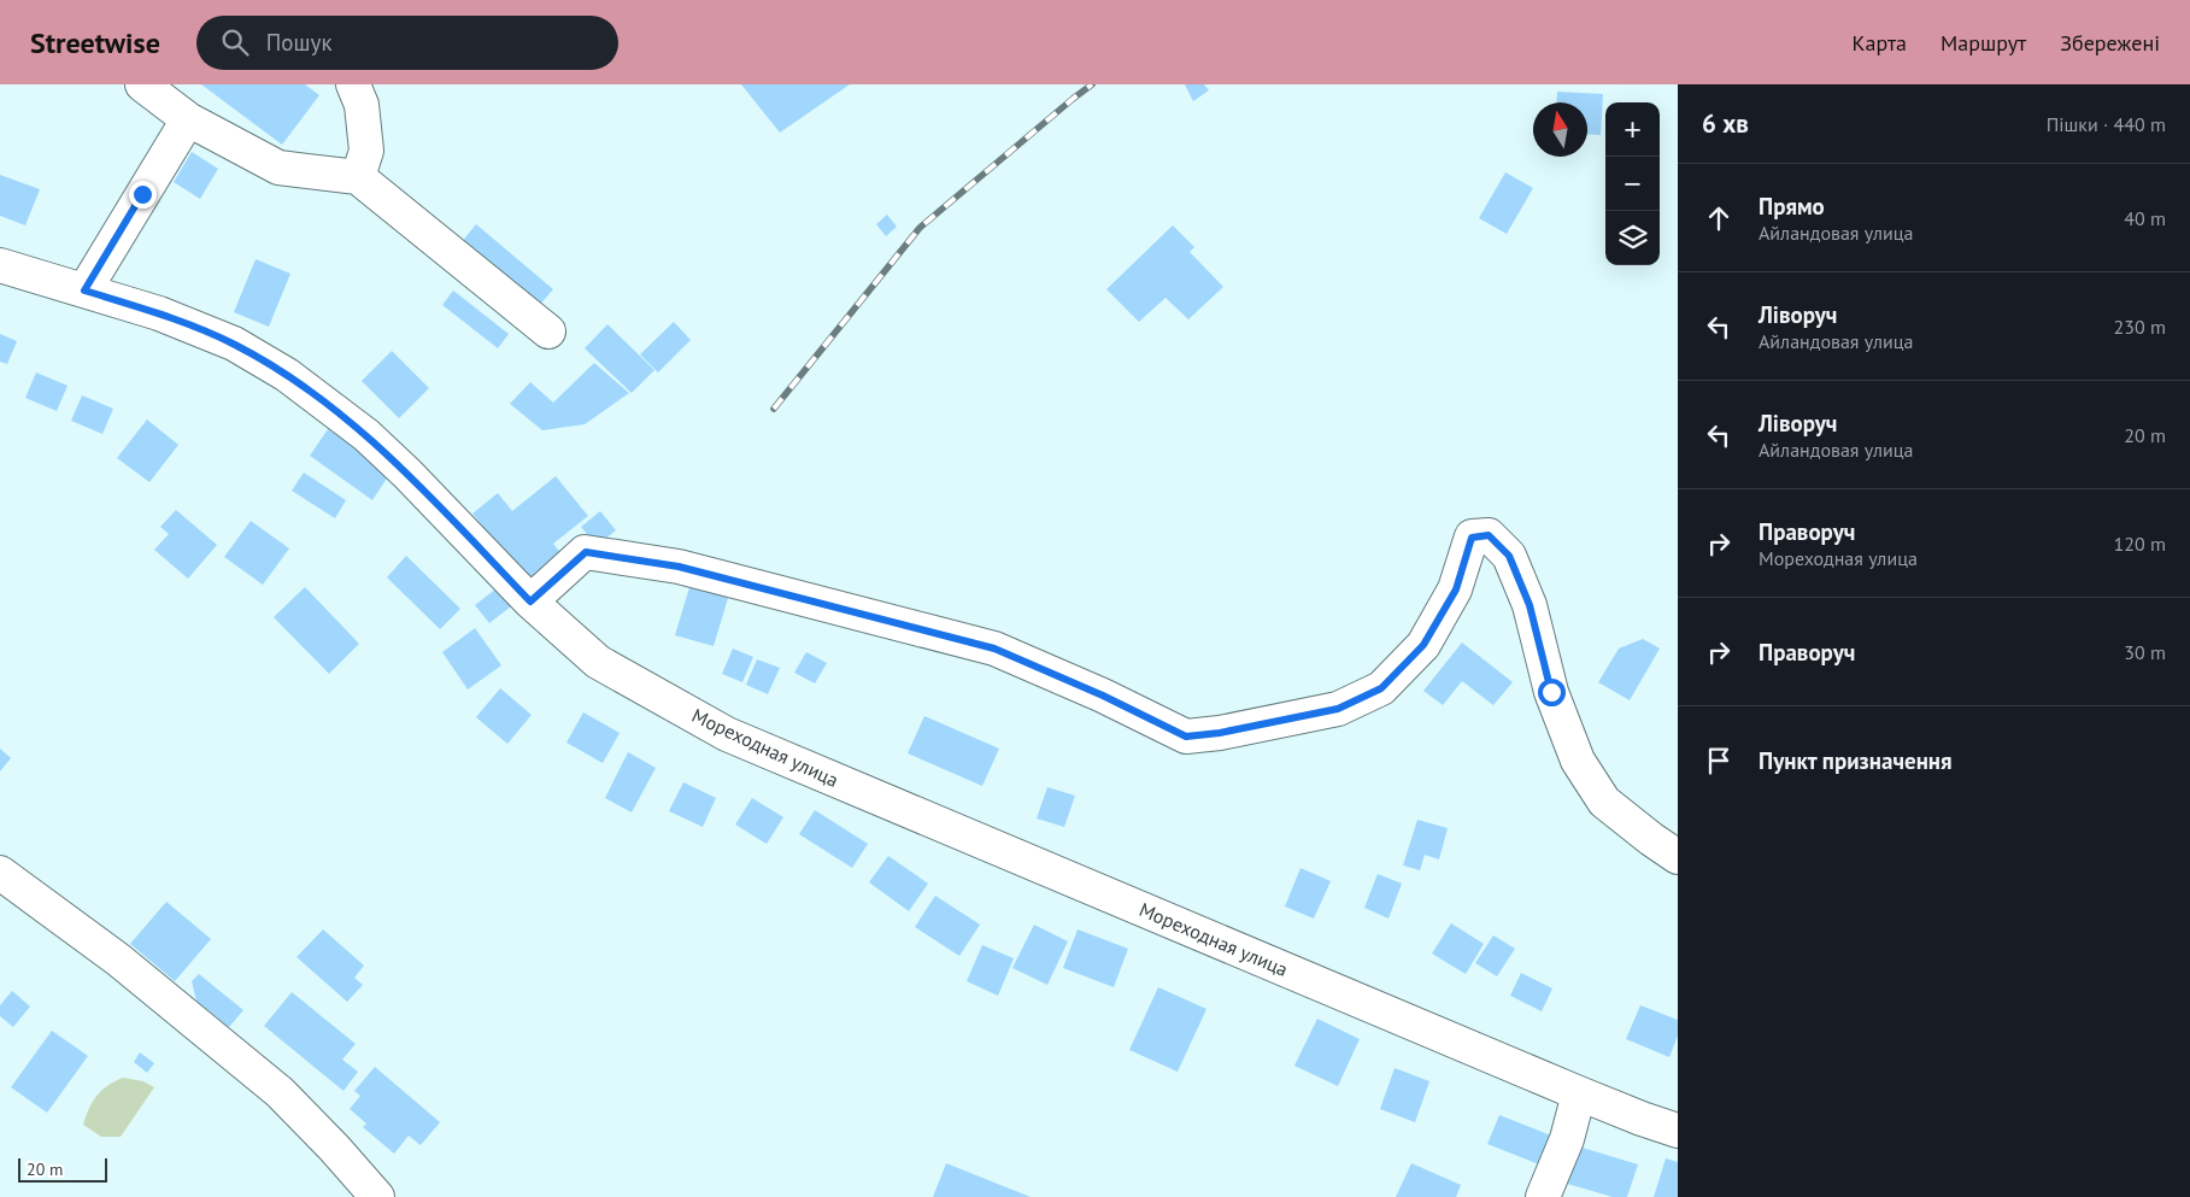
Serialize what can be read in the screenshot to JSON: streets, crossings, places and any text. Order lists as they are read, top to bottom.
{
  "streets": {
    "street": ["Мореходная улица"]
  },
  "scale_bar": "20 m",
  "north": "top",
  "page": {
    "header": "Streetwise",
    "search": "Пошук",
    "nav": ["Карта", "Маршрут", "Збережені"],
    "heading": ["6 хв", "Пішки · 440 m"],
    "map_buttons": ["+", "−"],
    "list": [
      ["Прямо", "Айландовая улица", "40 m"],
      ["Ліворуч", "Айландовая улица", "230 m"],
      ["Ліворуч", "Айландовая улица", "20 m"],
      ["Праворуч", "Мореходная улица", "120 m"],
      ["Праворуч", "30 m"],
      "Пункт призначення"
    ],
    "scale": "20 m"
  }
}
